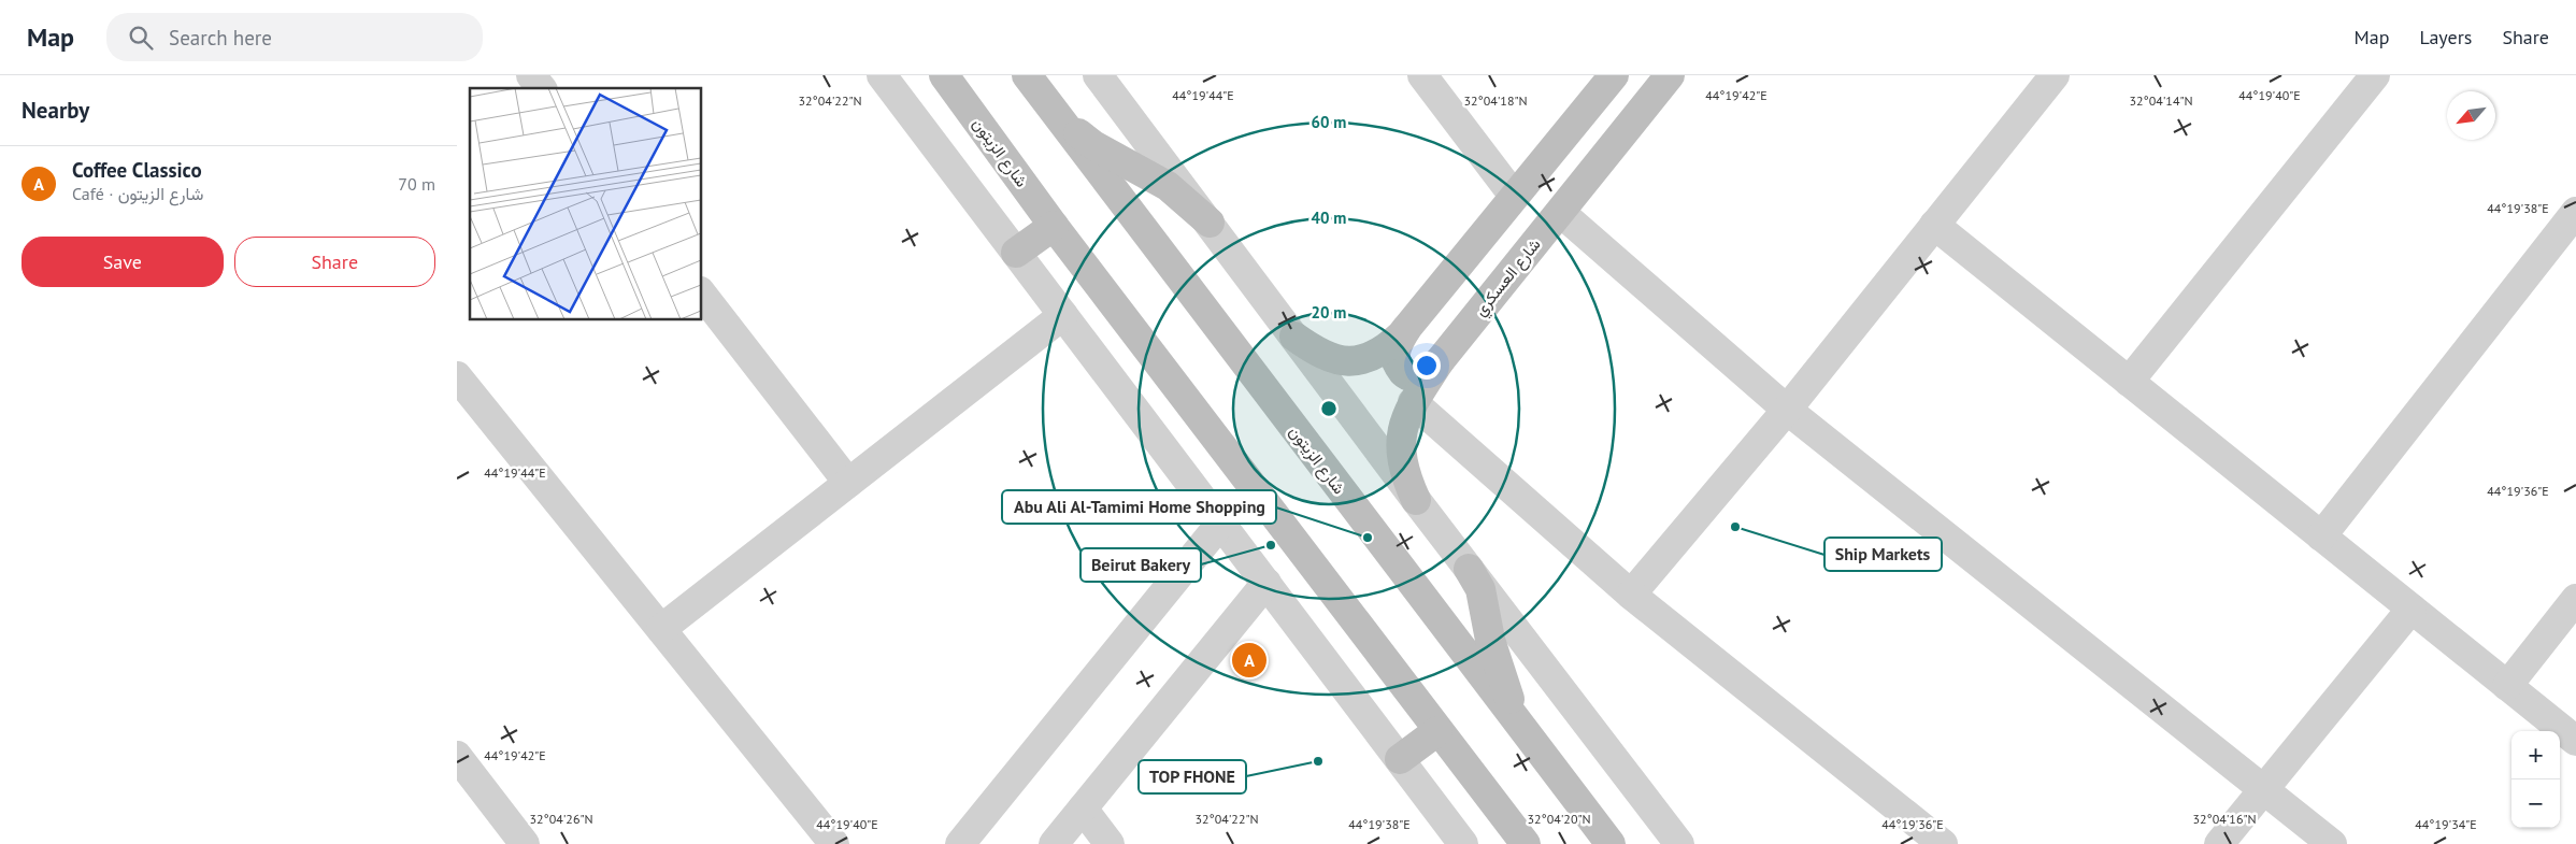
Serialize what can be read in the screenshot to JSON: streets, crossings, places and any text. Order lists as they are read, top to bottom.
{
  "streets": {
    "main road": ["شارع الزيتون", "شارع العسكري"]
  },
  "places": [
    "Ship Markets",
    "Abu Ali Al-Tamimi Home Shopping",
    "Beirut Bakery",
    "TOP FHONE"
  ],
  "north": "bottom left",
  "page": {
    "header": "Map",
    "search": "Search here",
    "nav": ["Map", "Layers", "Share"],
    "heading": "Nearby",
    "list": [
      {
        "mark": "A",
        "name": "Coffee Classico",
        "note": "Café · شارع الزيتون",
        "value": "70 m"
      }
    ],
    "buttons": ["Save", "Share"],
    "pins": "A",
    "map_buttons": ["+", "−"]
  },
  "coordinates": [
    "44°19'44\"E",
    "44°19'42\"E",
    "44°19'40\"E",
    "32°04'22\"N",
    "32°04'18\"N",
    "32°04'14\"N",
    "44°19'38\"E",
    "44°19'36\"E",
    "32°04'26\"N",
    "32°04'20\"N",
    "32°04'16\"N",
    "44°19'34\"E"
  ],
  "rings": ["60 m", "40 m", "20 m"]
}
